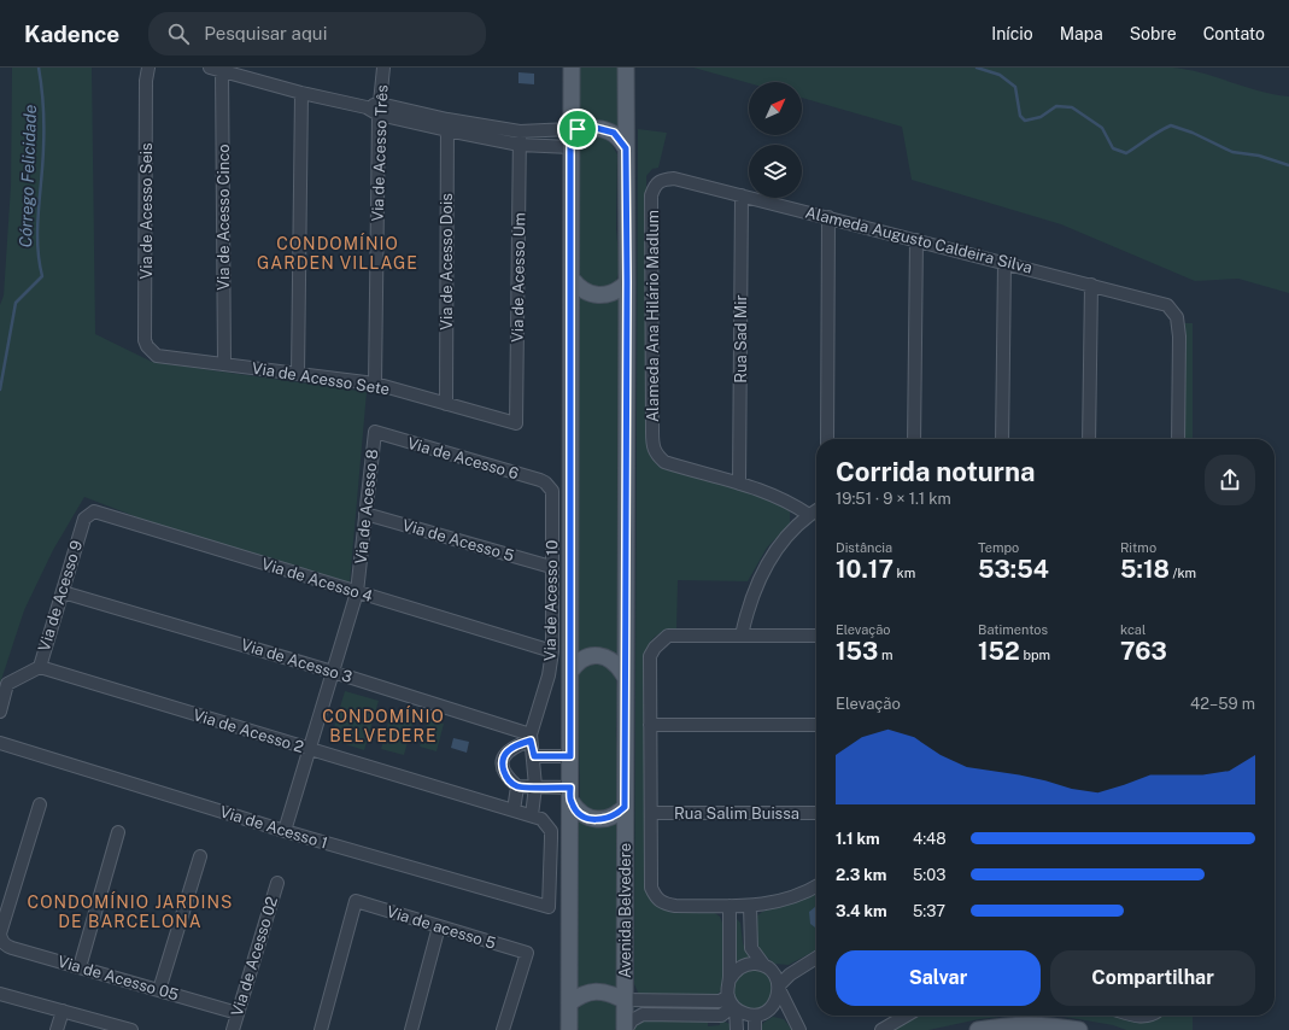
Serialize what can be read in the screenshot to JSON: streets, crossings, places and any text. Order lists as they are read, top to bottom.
{
  "streets": {
    "main road": ["Avenida Belvedere"],
    "street": [
      "Via de Acesso Três",
      "Via de Acesso Seis",
      "Via de Acesso Cinco",
      "Alameda Augusto Caldeira Silva",
      "Via de Acesso Dois",
      "Via de Acesso Um",
      "Alameda Ana Hilário Madlum",
      "Rua Sad Mir",
      "Via de Acesso Sete",
      "Via de Acesso 6",
      "Via de Acesso 8",
      "Via de Acesso 5",
      "Via de Acesso 4",
      "Via de Acesso 9",
      "Via de Acesso 10",
      "Via de Acesso 3",
      "Via de Acesso 2",
      "Rua Salim Buissa",
      "Via de Acesso 1",
      "Via de acesso 5",
      "Via de Acesso 02",
      "Via de Acesso 05"
    ]
  },
  "crossings": [
    ["Via de Acesso Três", "Via de Acesso Sete"],
    ["Via de Acesso Seis", "Via de Acesso Sete"],
    ["Via de Acesso Cinco", "Via de Acesso Sete"],
    ["Alameda Augusto Caldeira Silva", "Alameda Ana Hilário Madlum"],
    ["Alameda Augusto Caldeira Silva", "Rua Sad Mir"],
    ["Via de Acesso Dois", "Via de Acesso Sete"],
    ["Via de Acesso Um", "Via de Acesso Sete"],
    ["Alameda Ana Hilário Madlum", "Rua Sad Mir"],
    ["Via de Acesso 6", "Via de Acesso 8"],
    ["Via de Acesso 6", "Via de Acesso 10"],
    ["Via de Acesso 8", "Via de Acesso 5"],
    ["Via de Acesso 8", "Via de Acesso 4"],
    ["Via de Acesso 8", "Via de Acesso 3"],
    ["Via de Acesso 8", "Via de Acesso 2"],
    ["Via de Acesso 8", "Via de Acesso 1"],
    ["Via de Acesso 5", "Via de Acesso 10"],
    ["Via de Acesso 4", "Via de Acesso 9"],
    ["Via de Acesso 4", "Via de Acesso 10"],
    ["Via de Acesso 9", "Via de Acesso 3"],
    ["Via de Acesso 9", "Via de Acesso 2"],
    ["Via de Acesso 10", "Via de Acesso 3"],
    ["Via de Acesso 2", "Via de Acesso 1"],
    ["Via de Acesso 02", "Via de Acesso 05"]
  ],
  "districts": ["CONDOMÍNIO GARDEN VILLAGE", "CONDOMÍNIO BELVEDERE", "CONDOMÍNIO JARDINS DE BARCELONA"],
  "water": ["Córrego Felicidade"],
  "north": "top right",
  "page": {
    "header": "Kadence",
    "search": "Pesquisar aqui",
    "nav": [
      "Início",
      "Mapa",
      "Sobre",
      "Contato"
    ],
    "heading": ["Corrida noturna", "19:51 · 9 × 1.1 km"],
    "stats": [
      ["Distância", "10.17 km"],
      ["Tempo", "53:54"],
      ["Ritmo", "5:18 /km"],
      ["Elevação", "153 m"],
      ["Batimentos", "152 bpm"],
      ["kcal", "763"]
    ],
    "chart": ["Elevação", "42–59 m"],
    "list": [
      {
        "name": "1.1 km",
        "note": "4:48"
      },
      {
        "name": "2.3 km",
        "note": "5:03"
      },
      {
        "name": "3.4 km",
        "note": "5:37"
      }
    ],
    "buttons": ["Salvar", "Compartilhar"]
  }
}
